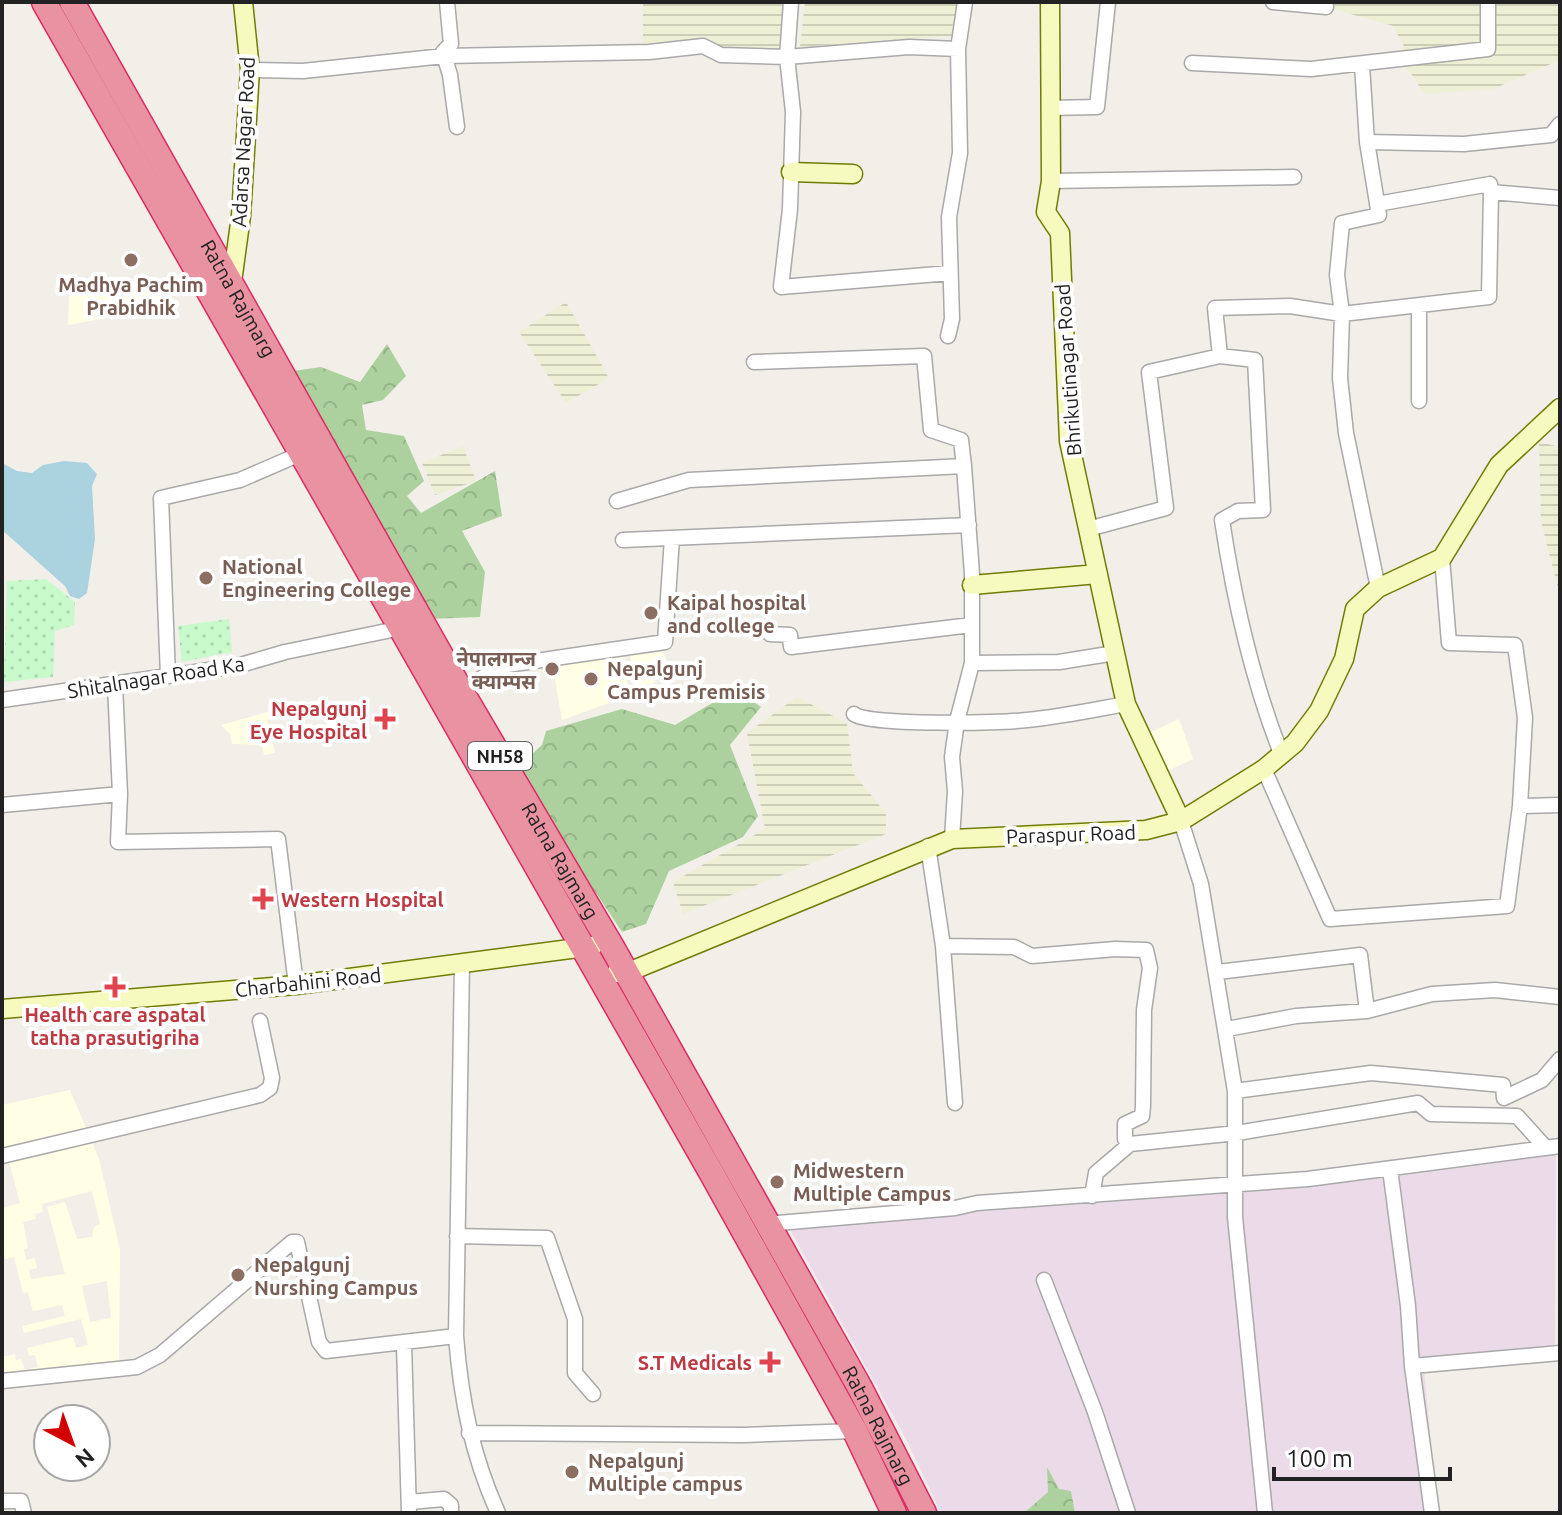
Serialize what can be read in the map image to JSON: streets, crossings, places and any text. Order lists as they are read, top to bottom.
{
  "streets": {
    "highway": ["Ratna Rajmarg", "NH58"],
    "street": [
      "Adarsa Nagar Road",
      "Bhrikutinagar Road",
      "Shitalnagar Road Ka",
      "Paraspur Road",
      "Charbahini Road"
    ]
  },
  "crossings": [
    ["Adarsa Nagar Road", "Ratna Rajmarg"],
    ["Ratna Rajmarg", "Shitalnagar Road Ka"],
    ["Ratna Rajmarg", "Paraspur Road"],
    ["Ratna Rajmarg", "Charbahini Road"],
    ["Bhrikutinagar Road", "Paraspur Road"]
  ],
  "places": {
    "other": [
      "Madhya Pachim Prabidhik",
      "National Engineering College",
      "Kaipal hospital and college",
      "नेपालगन्ज क्याम्पस",
      "Nepalgunj Campus Premisis",
      "Midwestern Multiple Campus",
      "Nepalgunj Nurshing Campus",
      "Nepalgunj Multiple campus"
    ],
    "health": [
      "Nepalgunj Eye Hospital",
      "Western Hospital",
      "Health care aspatal tatha prasutigriha",
      "S.T Medicals"
    ]
  },
  "scale_bar": "100 m",
  "north": "bottom right"
}
